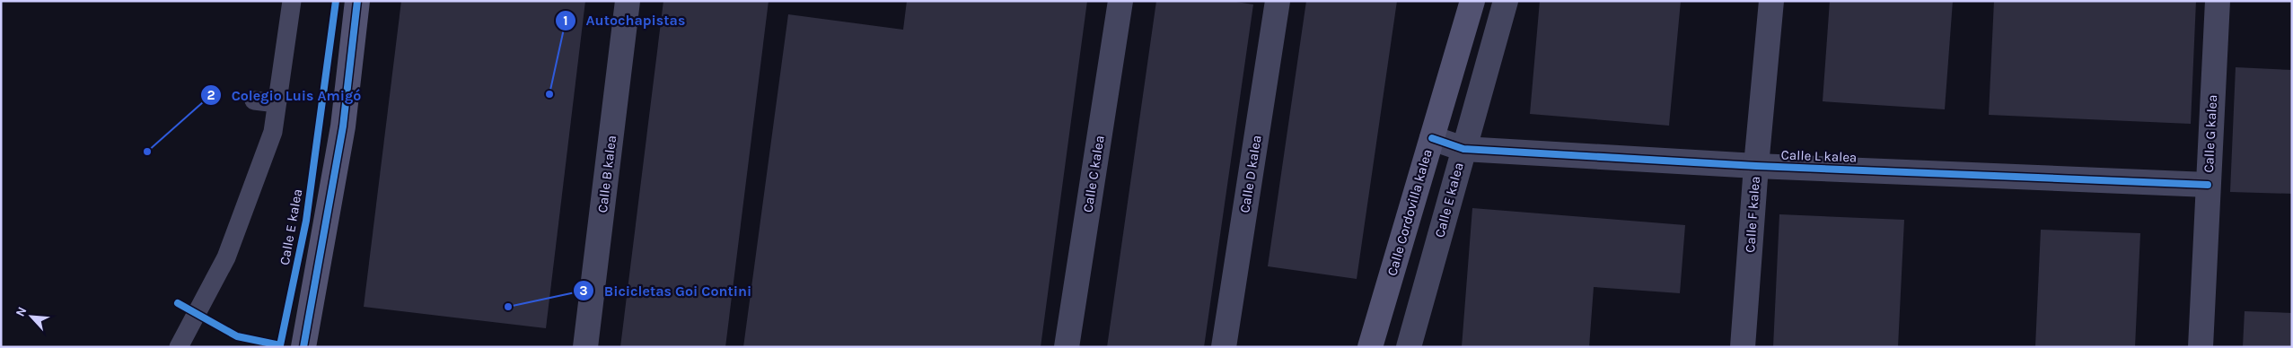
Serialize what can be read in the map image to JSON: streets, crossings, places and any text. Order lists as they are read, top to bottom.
{
  "streets": {
    "street": [
      "Calle G kalea",
      "Calle L kalea",
      "Calle B kalea",
      "Calle C kalea",
      "Calle D kalea",
      "Calle E kalea",
      "Calle Cordovilla kalea",
      "Calle F kalea"
    ]
  },
  "crossings": [
    ["Calle G kalea", "Calle L kalea"],
    ["Calle L kalea", "Calle E kalea"],
    ["Calle L kalea", "Calle Cordovilla kalea"],
    ["Calle L kalea", "Calle F kalea"]
  ],
  "places": ["Autochapistas", "Colegio Luis Amigó", "Bicicletas Goi Contini"],
  "north": "top left"
}
